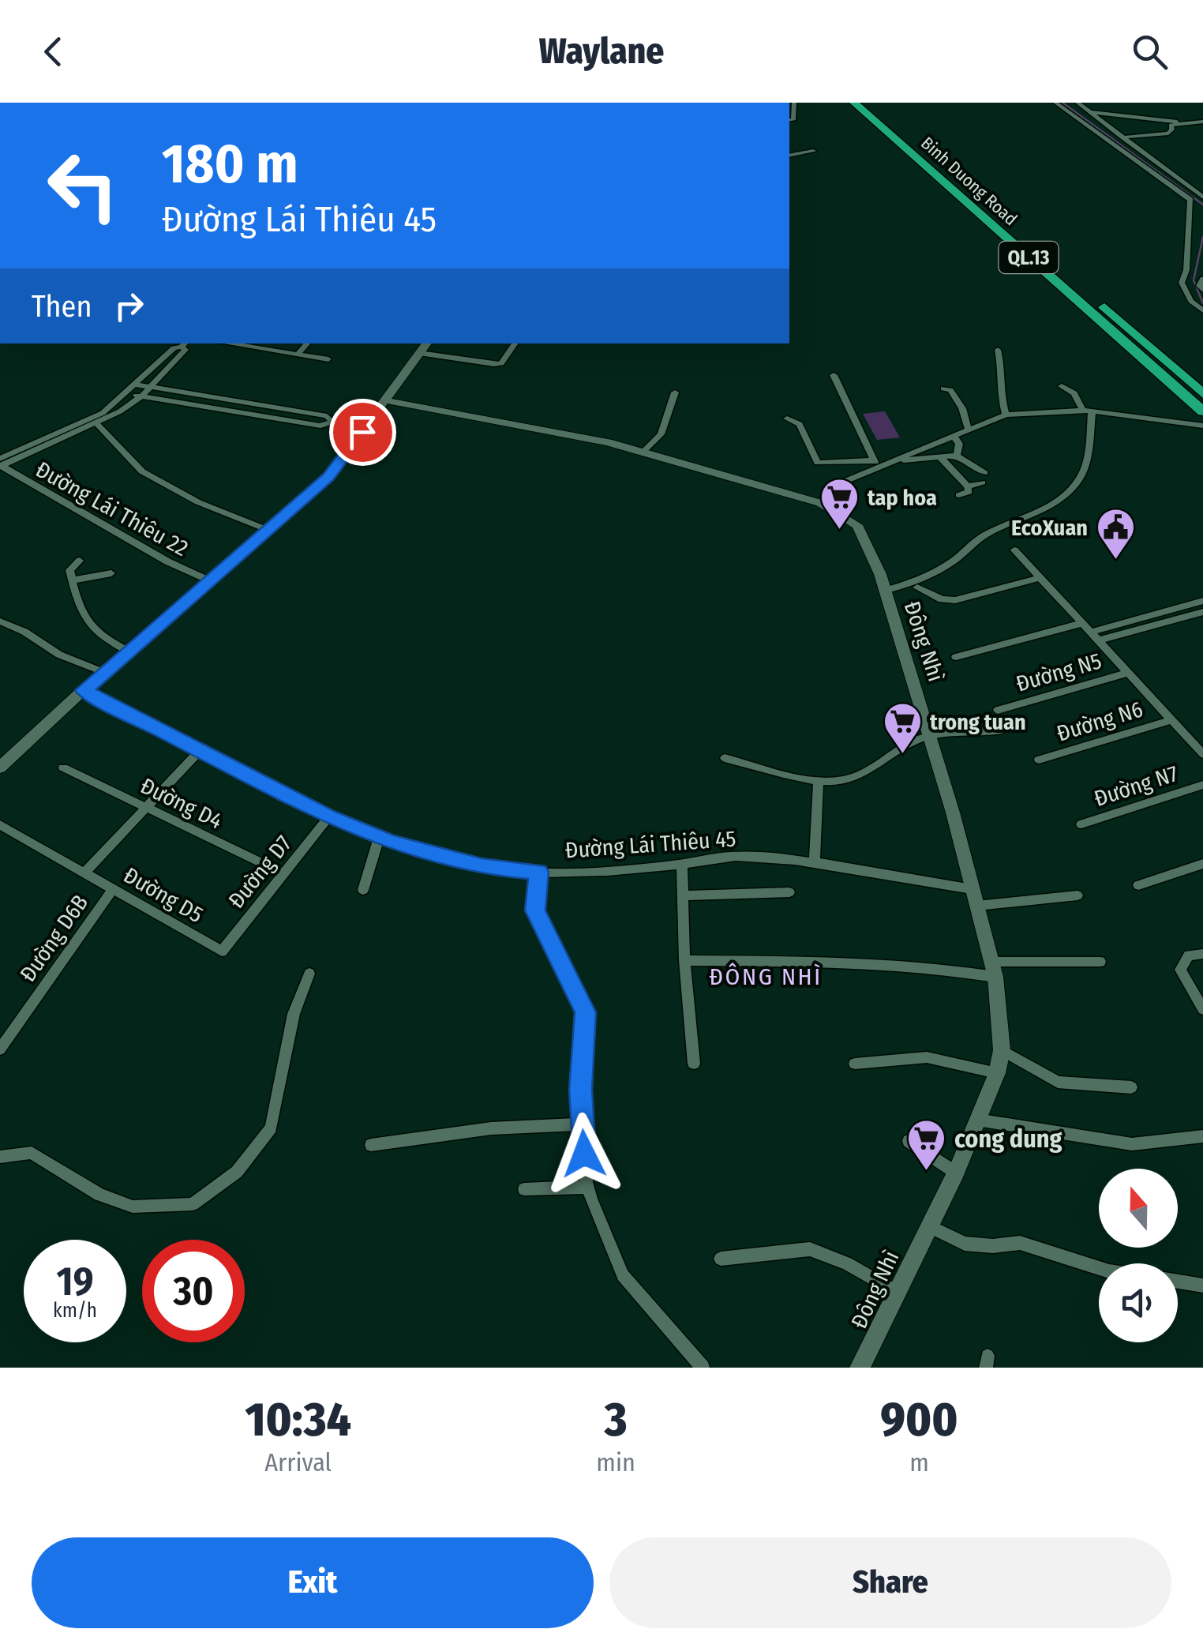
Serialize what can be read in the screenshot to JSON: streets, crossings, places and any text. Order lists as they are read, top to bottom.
{
  "streets": {
    "highway": ["Binh Duong Road", "QL.13"],
    "street": [
      "Đường Lái Thiêu 22",
      "Đông Nhì",
      "Đường N5",
      "Đường N6",
      "Đường N7",
      "Đường D4",
      "Đường Lái Thiêu 45",
      "Đường D7",
      "Đường D5",
      "Đường D6B"
    ]
  },
  "crossings": [
    ["Đông Nhì", "Đường Lái Thiêu 45"],
    ["Đường D4", "Đường D7"],
    ["Đường Lái Thiêu 45", "Đường D7"],
    ["Đường D7", "Đường D5"],
    ["Đường D5", "Đường D6B"]
  ],
  "districts": ["ĐÔNG NHÌ"],
  "places": {
    "supermarket": ["tap hoa", "trong tuan", "cong dung"],
    "public building": ["EcoXuan"]
  },
  "north": "top",
  "page": {
    "header": "Waylane",
    "turn": ["180 m", "Đường Lái Thiêu 45"],
    "then": "Then",
    "speed": "19 km/h",
    "limit": "30",
    "eta": [
      "10:34",
      "Arrival",
      "3",
      "min",
      "900",
      "m"
    ],
    "buttons": ["Exit", "Share"]
  }
}
